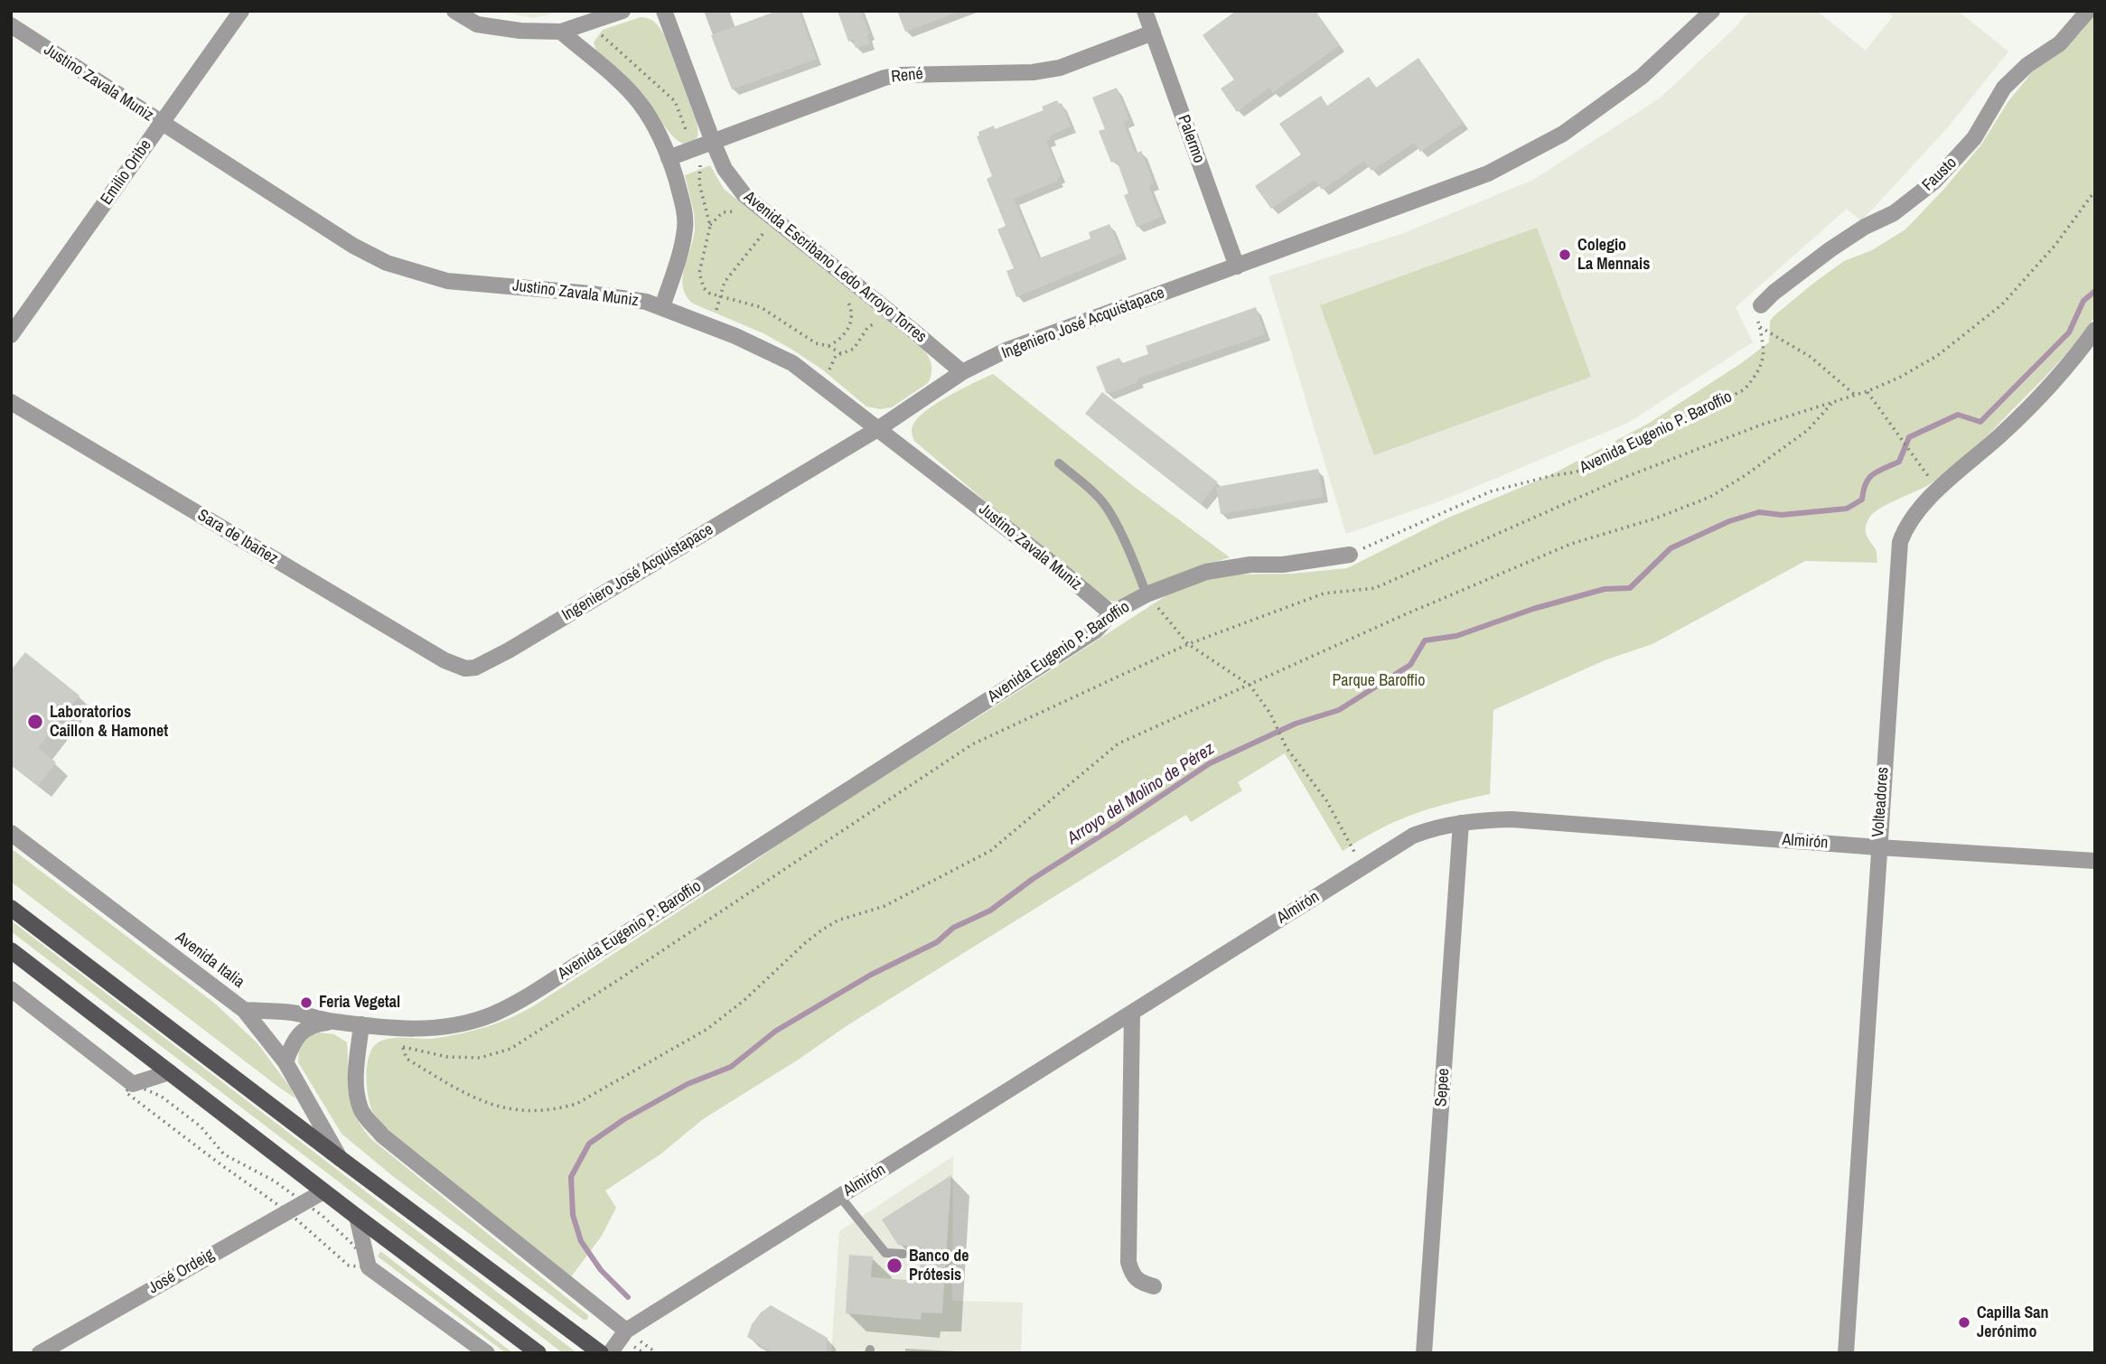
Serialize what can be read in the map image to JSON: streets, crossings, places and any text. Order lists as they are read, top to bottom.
{
  "streets": {
    "main road": ["Avenida Italia"],
    "street": [
      "René",
      "Justino Zavala Muniz",
      "Palermo",
      "Emilio Oribe",
      "Fausto",
      "Avenida Escribano Ledo Arroyo Torres",
      "Ingeniero José Acquistapace",
      "Avenida Eugenio P. Baroffio",
      "Sara de Ibañez",
      "Volteadores",
      "Almirón",
      "Sepee",
      "José Ordeig"
    ]
  },
  "crossings": [
    ["René", "Palermo"],
    ["René", "Avenida Escribano Ledo Arroyo Torres"],
    ["Justino Zavala Muniz", "Emilio Oribe"],
    ["Justino Zavala Muniz", "Ingeniero José Acquistapace"],
    ["Justino Zavala Muniz", "Avenida Eugenio P. Baroffio"],
    ["Palermo", "Ingeniero José Acquistapace"],
    ["Fausto", "Avenida Eugenio P. Baroffio"],
    ["Avenida Escribano Ledo Arroyo Torres", "Ingeniero José Acquistapace"],
    ["Ingeniero José Acquistapace", "Sara de Ibañez"],
    ["Avenida Eugenio P. Baroffio", "Avenida Italia"],
    ["Volteadores", "Almirón"],
    ["Almirón", "Sepee"]
  ],
  "water": ["Arroyo del Molino de Pérez"],
  "parks": ["Parque Baroffio"],
  "places": [
    "Colegio La Mennais",
    "Laboratorios Caillon & Hamonet",
    "Feria Vegetal",
    "Banco de Prótesis",
    "Capilla San Jerónimo"
  ]
}
